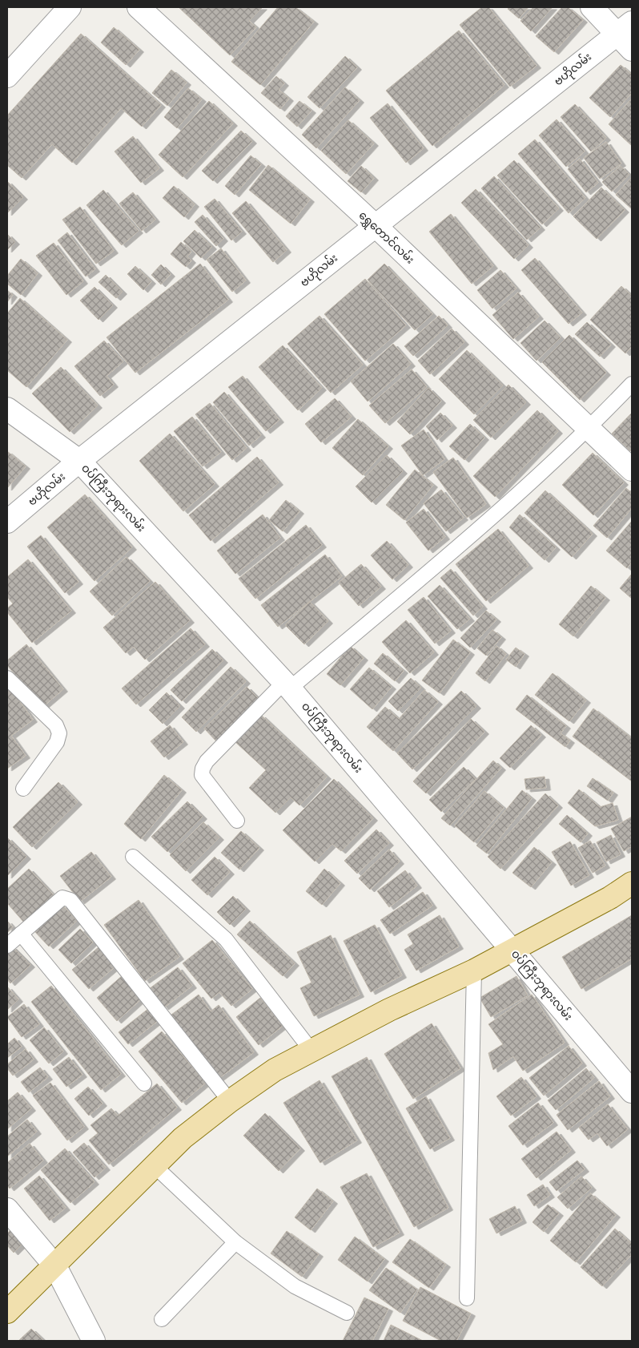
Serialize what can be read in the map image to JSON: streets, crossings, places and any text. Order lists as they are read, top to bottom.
{
  "streets": {
    "street": ["ဗဟိုလမ်း", "ရွှေတောင်လမ်း", "ဝပ်ကြီးဘုရားလမ်း"]
  },
  "crossings": [
    ["ဗဟိုလမ်း", "ရွှေတောင်လမ်း"],
    ["ဗဟိုလမ်း", "ဝပ်ကြီးဘုရားလမ်း"]
  ]
}
